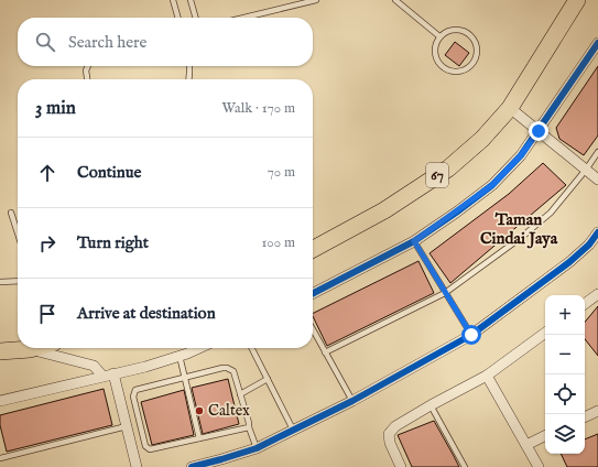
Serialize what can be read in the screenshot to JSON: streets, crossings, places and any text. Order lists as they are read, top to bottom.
{
  "streets": {
    "main road": ["67"]
  },
  "districts": ["Taman Cindai Jaya"],
  "places": ["Caltex"],
  "page": {
    "search": "Search here",
    "heading": ["3 min", "Walk · 170 m"],
    "list": [
      ["Continue", "70 m"],
      ["Turn right", "100 m"],
      "Arrive at destination"
    ],
    "map_buttons": ["+", "−"]
  }
}
